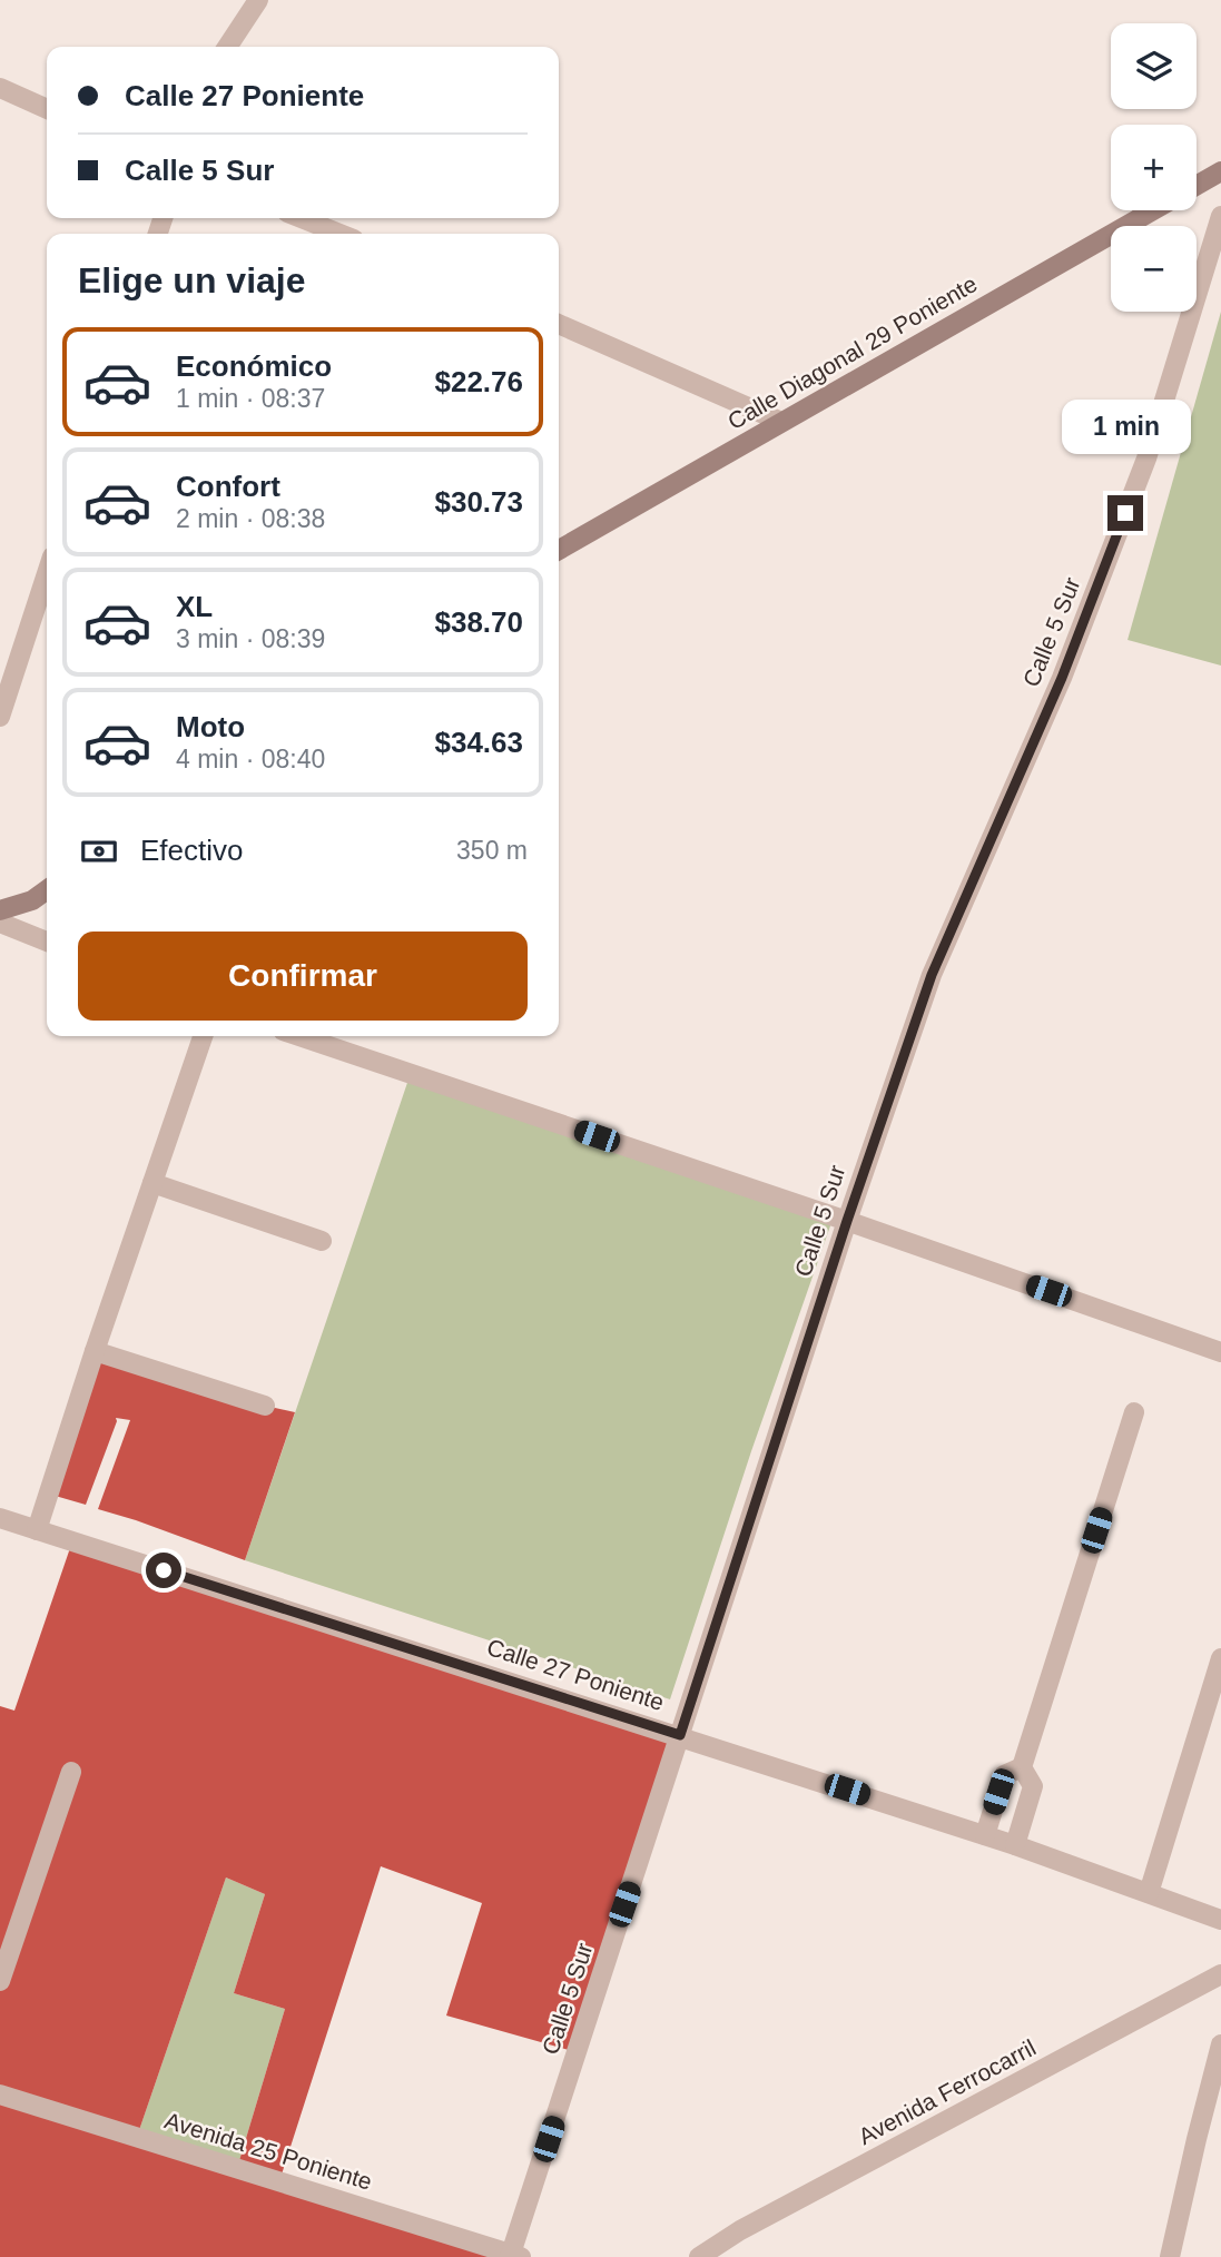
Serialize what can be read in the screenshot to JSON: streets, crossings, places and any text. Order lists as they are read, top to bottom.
{
  "streets": {
    "street": [
      "Calle Diagonal 29 Poniente",
      "Calle 5 Sur",
      "Calle 27 Poniente",
      "Avenida Ferrocarril",
      "Avenida 25 Poniente"
    ]
  },
  "crossings": [
    ["Calle 5 Sur", "Calle 27 Poniente"],
    ["Calle 5 Sur", "Avenida 25 Poniente"]
  ],
  "page": {
    "map_buttons": ["+", "−"],
    "banner": ["Calle 27 Poniente", "Calle 5 Sur"],
    "heading": "Elige un viaje",
    "list": [
      {
        "name": "Económico",
        "note": "1 min · 08:37",
        "value": "$22.76"
      },
      {
        "name": "Confort",
        "note": "2 min · 08:38",
        "value": "$30.73"
      },
      {
        "name": "XL",
        "note": "3 min · 08:39",
        "value": "$38.70"
      },
      {
        "name": "Moto",
        "note": "4 min · 08:40",
        "value": "$34.63"
      }
    ],
    "bubble": "1 min",
    "pay": ["Efectivo", "350 m"],
    "buttons": "Confirmar"
  }
}
